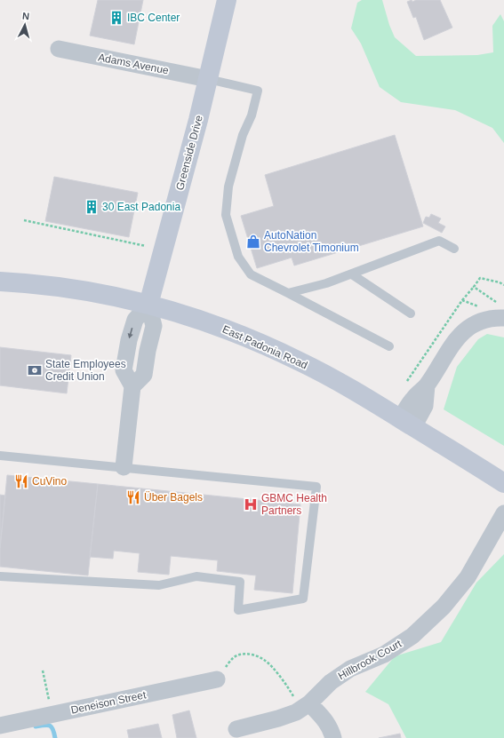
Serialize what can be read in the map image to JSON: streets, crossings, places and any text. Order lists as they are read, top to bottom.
{
  "streets": {
    "street": [
      "Adams Avenue",
      "Greenside Drive",
      "East Padonia Road",
      "Hillbrook Court",
      "Deneison Street"
    ]
  },
  "crossings": [
    ["Adams Avenue", "Greenside Drive"],
    ["Greenside Drive", "East Padonia Road"]
  ],
  "places": {
    "building": ["IBC Center", "30 East Padonia"],
    "shop": ["AutoNation Chevrolet Timonium"],
    "bank": ["State Employees Credit Union"],
    "restaurant": ["CuVino", "Über Bagels"],
    "hospital": ["GBMC Health Partners"]
  },
  "north": "top"
}
